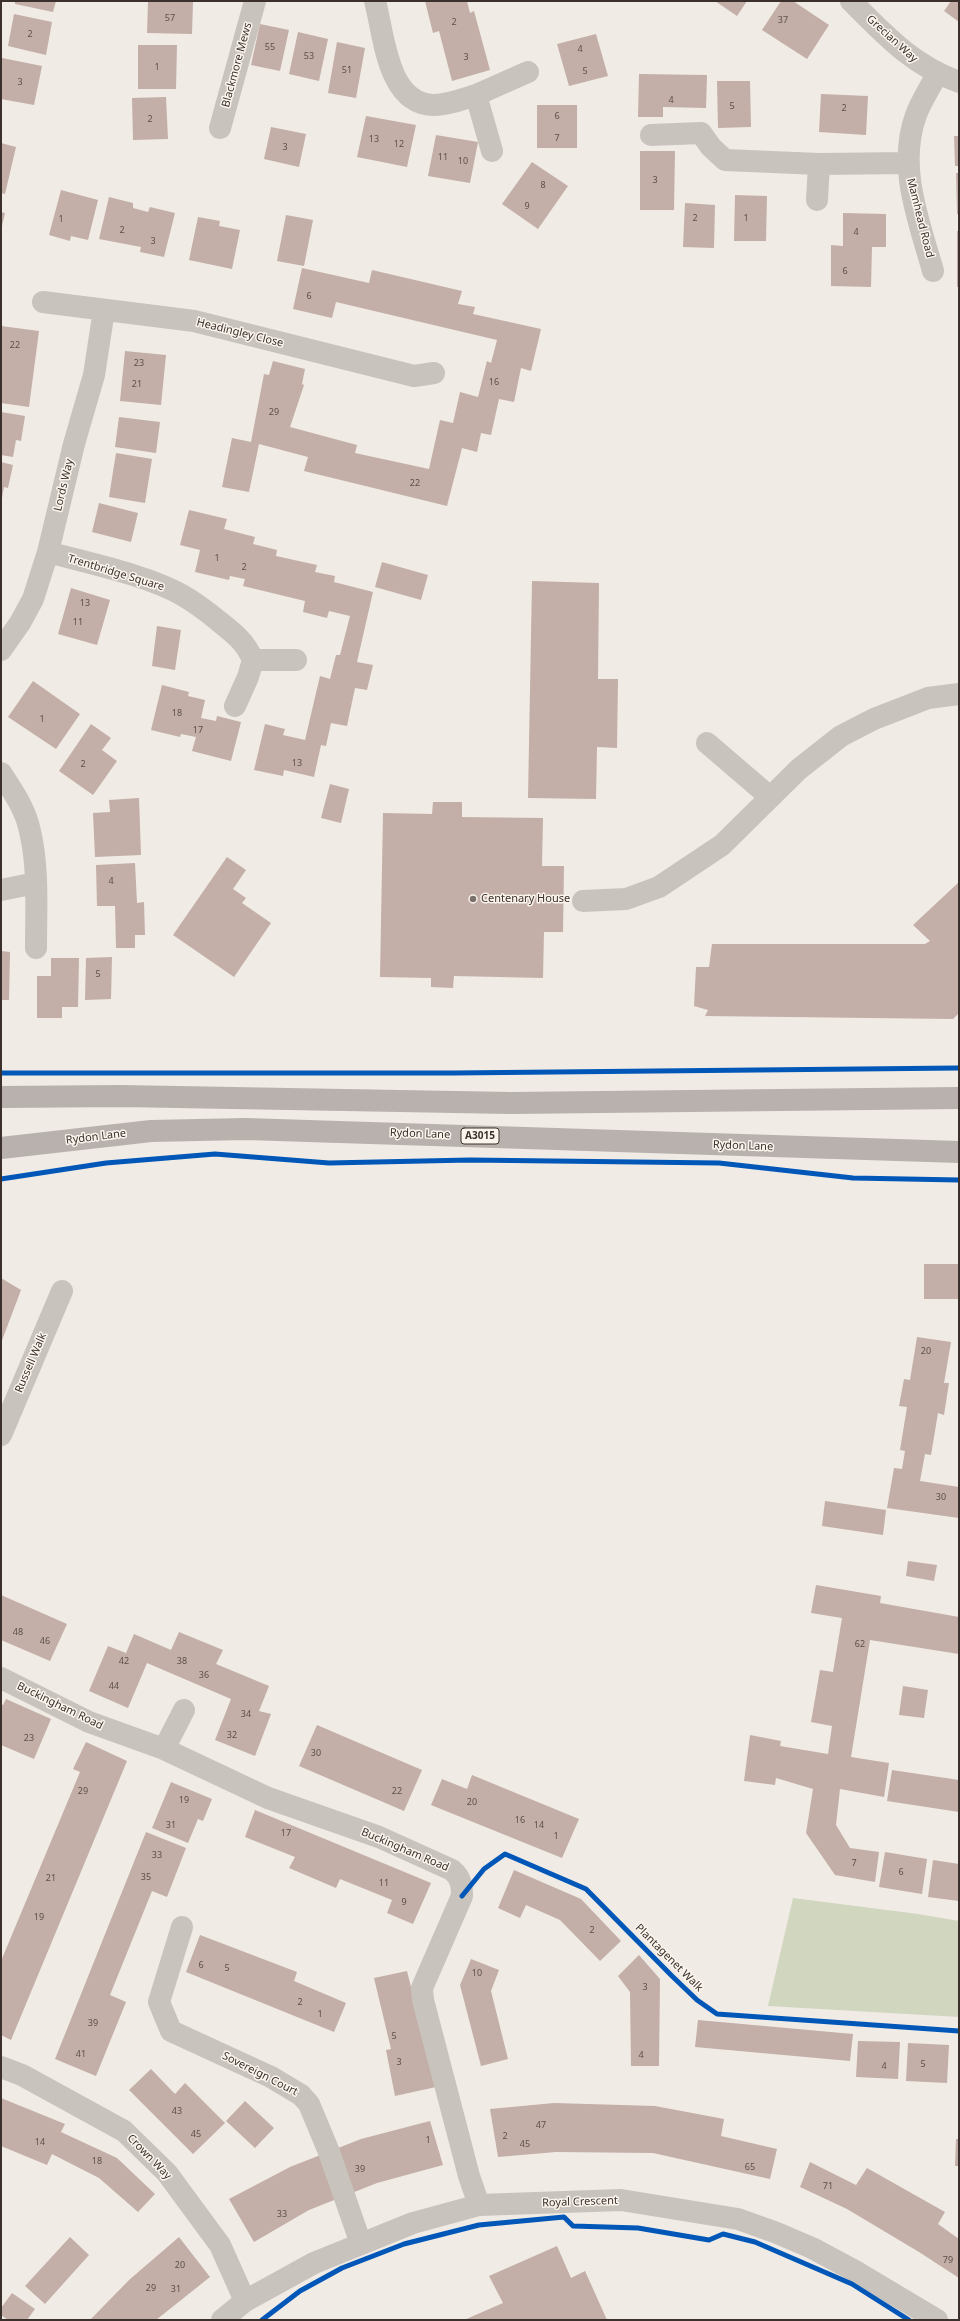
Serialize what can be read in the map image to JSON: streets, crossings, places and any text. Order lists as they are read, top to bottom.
{
  "streets": {
    "main road": ["Rydon Lane", "A3015"],
    "street": [
      "Grecian Way",
      "Blackmore Mews",
      "Mamhead Road",
      "Headingley Close",
      "Lords Way",
      "Trentbridge Square",
      "Russell Walk",
      "Buckingham Road",
      "Sovereign Court",
      "Crown Way",
      "Royal Crescent"
    ],
    "cycle path": ["Plantagenet Walk"]
  },
  "crossings": [
    ["Grecian Way", "Mamhead Road"],
    ["Headingley Close", "Lords Way"],
    ["Lords Way", "Trentbridge Square"],
    ["Buckingham Road", "Royal Crescent"],
    ["Sovereign Court", "Royal Crescent"],
    ["Crown Way", "Royal Crescent"]
  ],
  "places": ["Centenary House"],
  "house_numbers": [
    "57",
    "37",
    "2",
    "2",
    "55",
    "4",
    "53",
    "3",
    "1",
    "51",
    "5",
    "3",
    "4",
    "5",
    "2",
    "6",
    "2",
    "7",
    "13",
    "12",
    "3",
    "11",
    "10",
    "3",
    "8",
    "9",
    "2",
    "1",
    "1",
    "2",
    "4",
    "3",
    "6",
    "6",
    "22",
    "23",
    "16",
    "21",
    "29",
    "22",
    "1",
    "2",
    "13",
    "11",
    "18",
    "1",
    "17",
    "13",
    "2",
    "4",
    "5",
    "20",
    "30",
    "48",
    "46",
    "62",
    "42",
    "38",
    "36",
    "44",
    "34",
    "32",
    "23",
    "30",
    "29",
    "22",
    "19",
    "20",
    "16",
    "31",
    "14",
    "17",
    "1",
    "33",
    "7",
    "6",
    "35",
    "21",
    "11",
    "9",
    "19",
    "2",
    "6",
    "5",
    "10",
    "3",
    "2",
    "1",
    "39",
    "5",
    "41",
    "4",
    "3",
    "5",
    "4",
    "43",
    "47",
    "45",
    "2",
    "1",
    "14",
    "45",
    "18",
    "65",
    "39",
    "71",
    "33",
    "79",
    "20",
    "29",
    "31"
  ]
}
